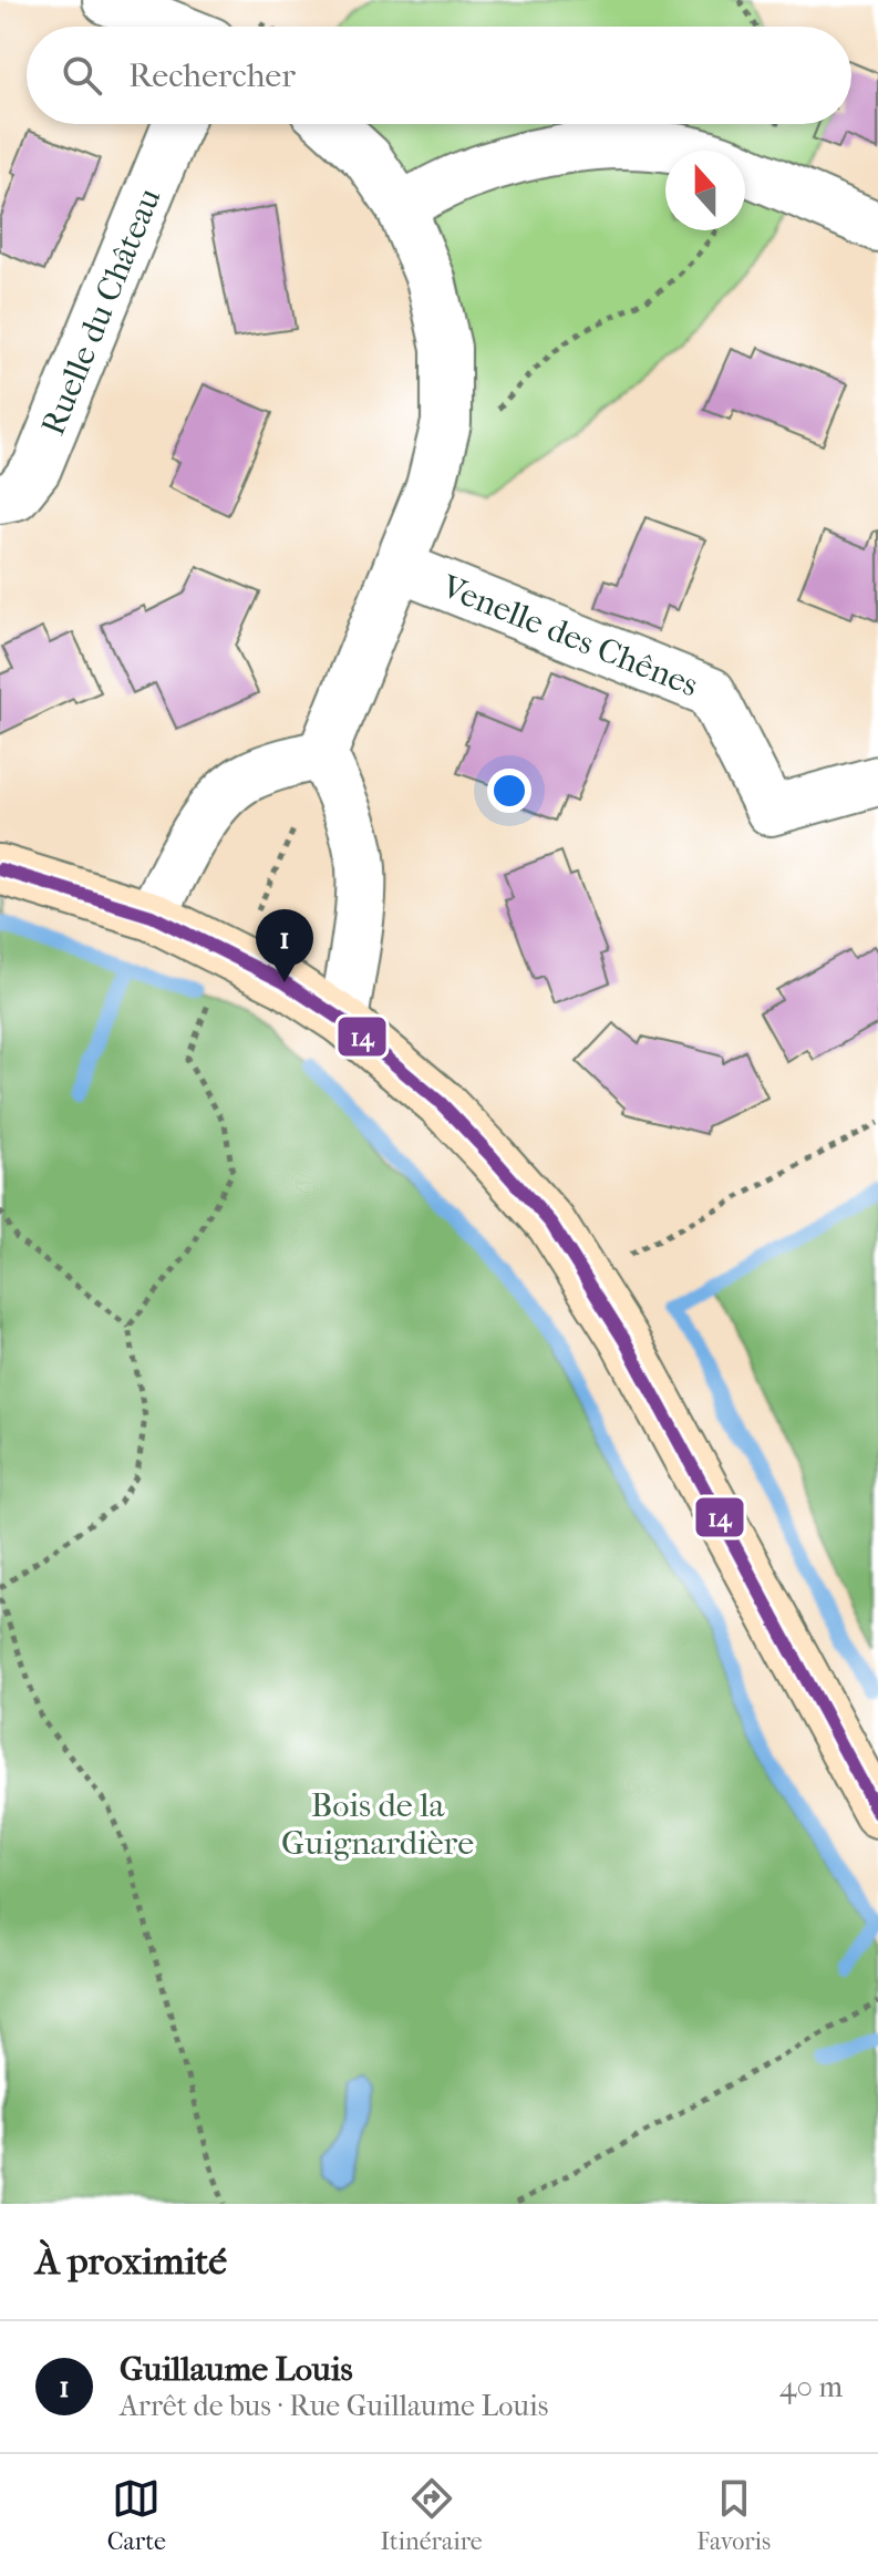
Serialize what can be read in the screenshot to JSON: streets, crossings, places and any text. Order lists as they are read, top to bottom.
{
  "streets": {
    "street": ["Ruelle du Château", "Venelle des Chênes"]
  },
  "parks": ["Bois de la Guignardière"],
  "lines": ["transit line 14"],
  "north": "top",
  "page": {
    "search": "Rechercher",
    "pins": "1",
    "heading": "À proximité",
    "list": [
      {
        "mark": "1",
        "name": "Guillaume Louis",
        "note": "Arrêt de bus · Rue Guillaume Louis",
        "value": "40 m"
      }
    ],
    "nav": ["Carte", "Itinéraire", "Favoris"]
  }
}
